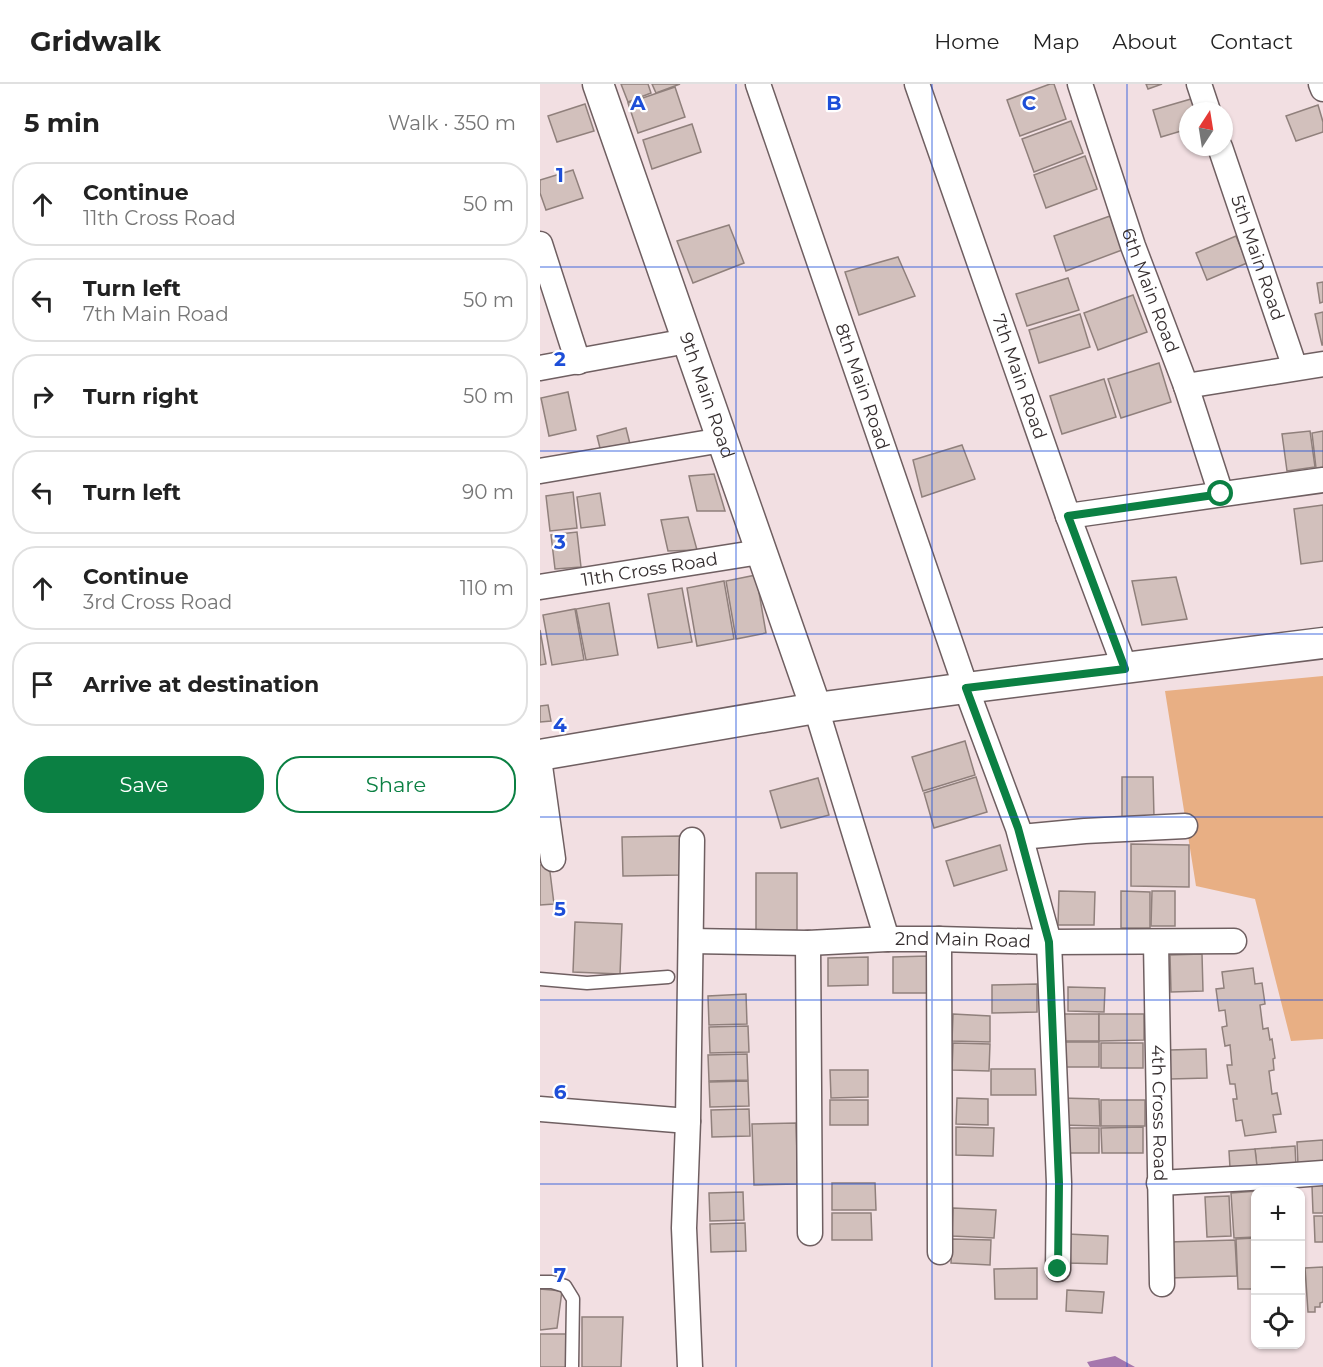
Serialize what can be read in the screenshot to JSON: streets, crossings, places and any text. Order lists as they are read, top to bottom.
{
  "streets": {
    "street": [
      "5th Main Road",
      "6th Main Road",
      "7th Main Road",
      "8th Main Road",
      "9th Main Road",
      "11th Cross Road",
      "2nd Main Road",
      "4th Cross Road"
    ]
  },
  "crossings": [
    ["8th Main Road", "2nd Main Road"],
    ["9th Main Road", "11th Cross Road"],
    ["2nd Main Road", "4th Cross Road"]
  ],
  "north": "top",
  "page": {
    "header": "Gridwalk",
    "nav": [
      "Home",
      "Map",
      "About",
      "Contact"
    ],
    "heading": ["5 min", "Walk · 350 m"],
    "list": [
      ["Continue", "11th Cross Road", "50 m"],
      ["Turn left", "7th Main Road", "50 m"],
      ["Turn right", "50 m"],
      ["Turn left", "90 m"],
      ["Continue", "3rd Cross Road", "110 m"],
      "Arrive at destination"
    ],
    "buttons": ["Save", "Share"],
    "map_buttons": ["+", "−"]
  },
  "grid": {
    "columns": ["A", "B", "C"],
    "rows": [
      "1",
      "2",
      "3",
      "4",
      "5",
      "6",
      "7"
    ]
  }
}
